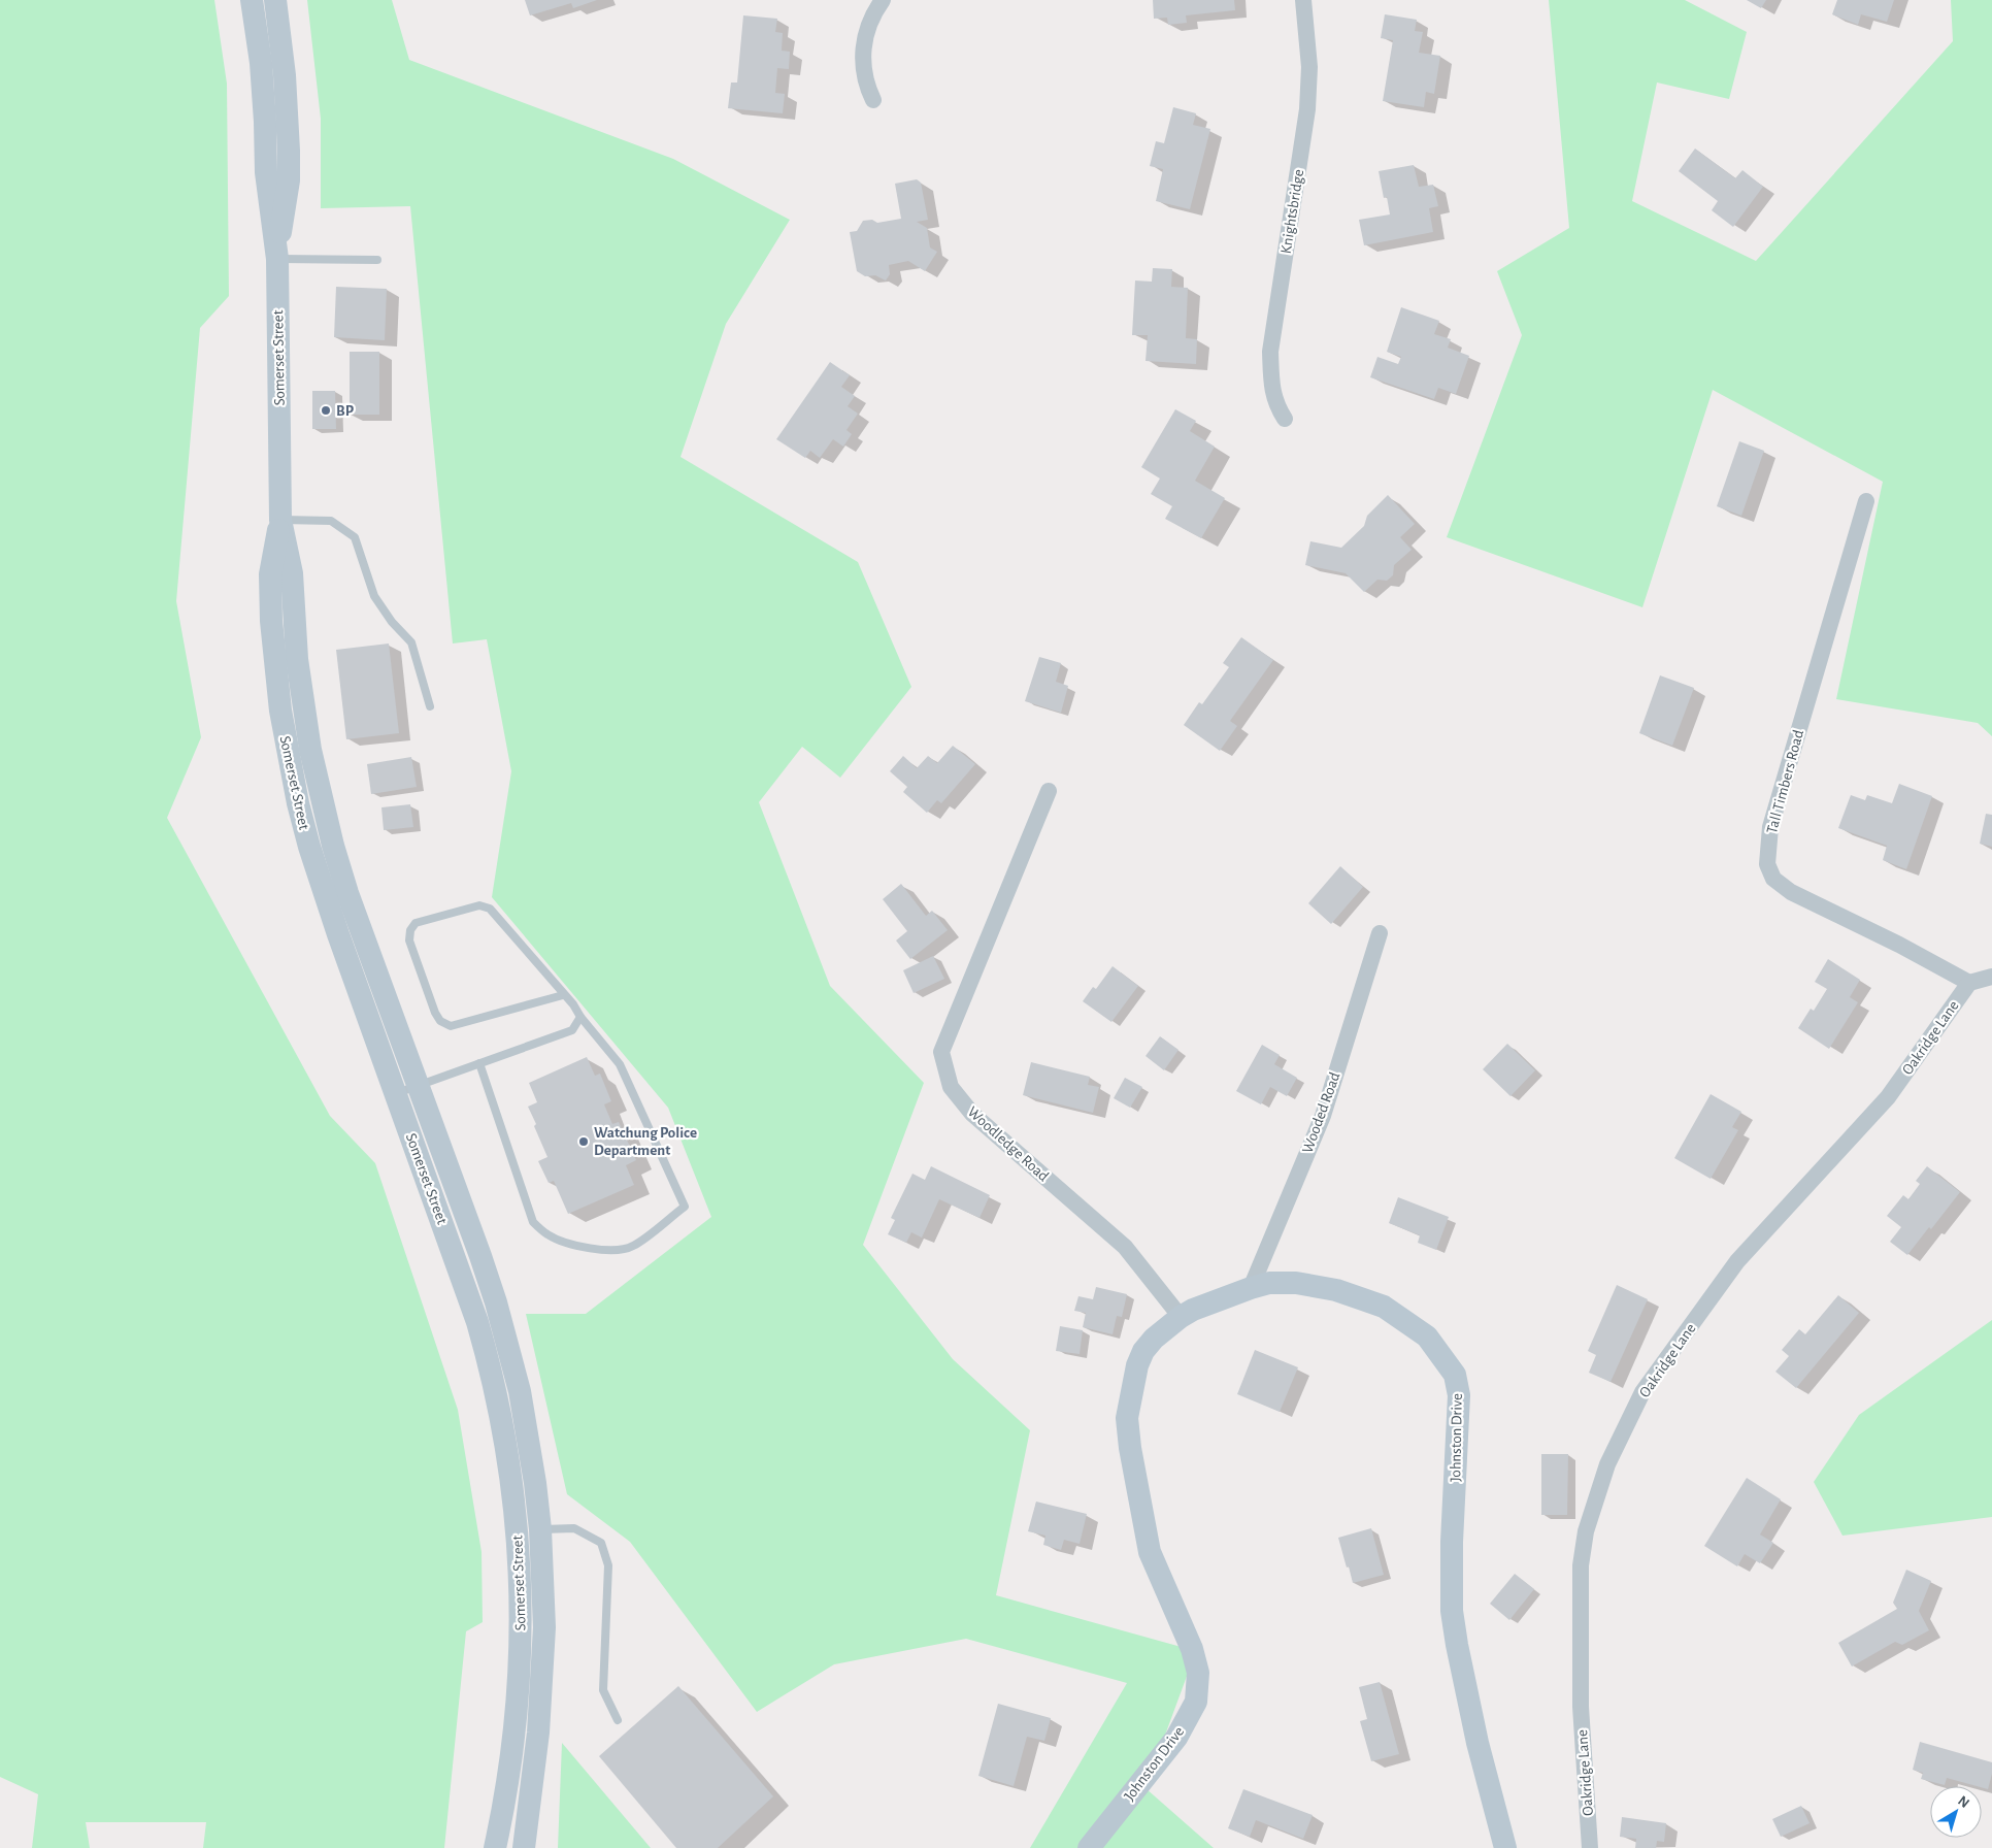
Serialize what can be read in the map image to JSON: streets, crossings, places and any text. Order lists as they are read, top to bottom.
{
  "streets": {
    "main road": ["Somerset Street", "Johnston Drive"],
    "street": [
      "Knightsbridge",
      "Tall Timbers Road",
      "Oakridge Lane",
      "Wooded Road",
      "Woodledge Road"
    ]
  },
  "crossings": [
    ["Tall Timbers Road", "Oakridge Lane"],
    ["Wooded Road", "Johnston Drive"],
    ["Woodledge Road", "Johnston Drive"]
  ],
  "places": ["BP", "Watchung Police Department"],
  "north": "top right"
}
